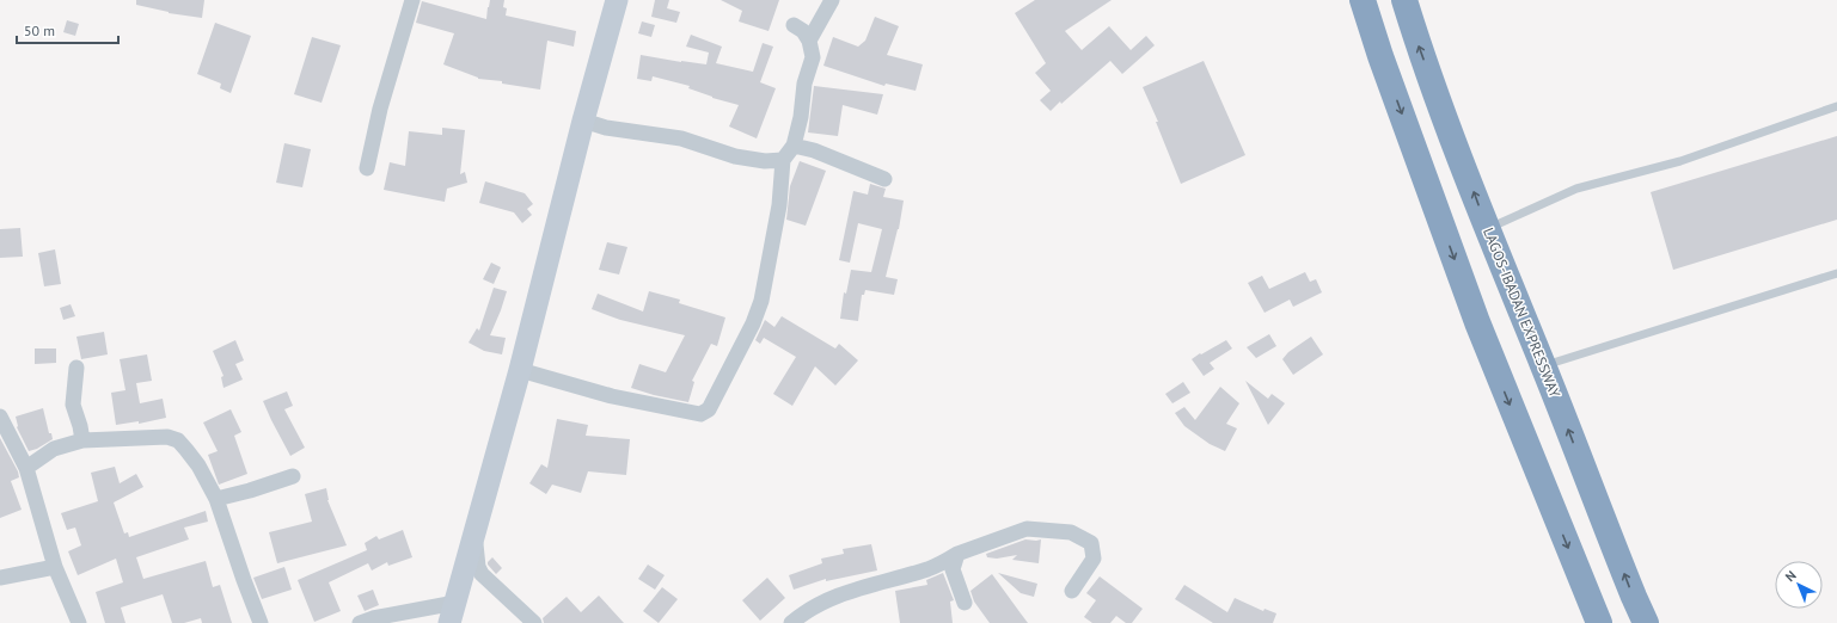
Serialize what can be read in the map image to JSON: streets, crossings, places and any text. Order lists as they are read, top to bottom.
{
  "streets": {
    "highway": ["LAGOS-IBADAN EXPRESSWAY"]
  },
  "scale_bar": "50 m",
  "north": "top left"
}
